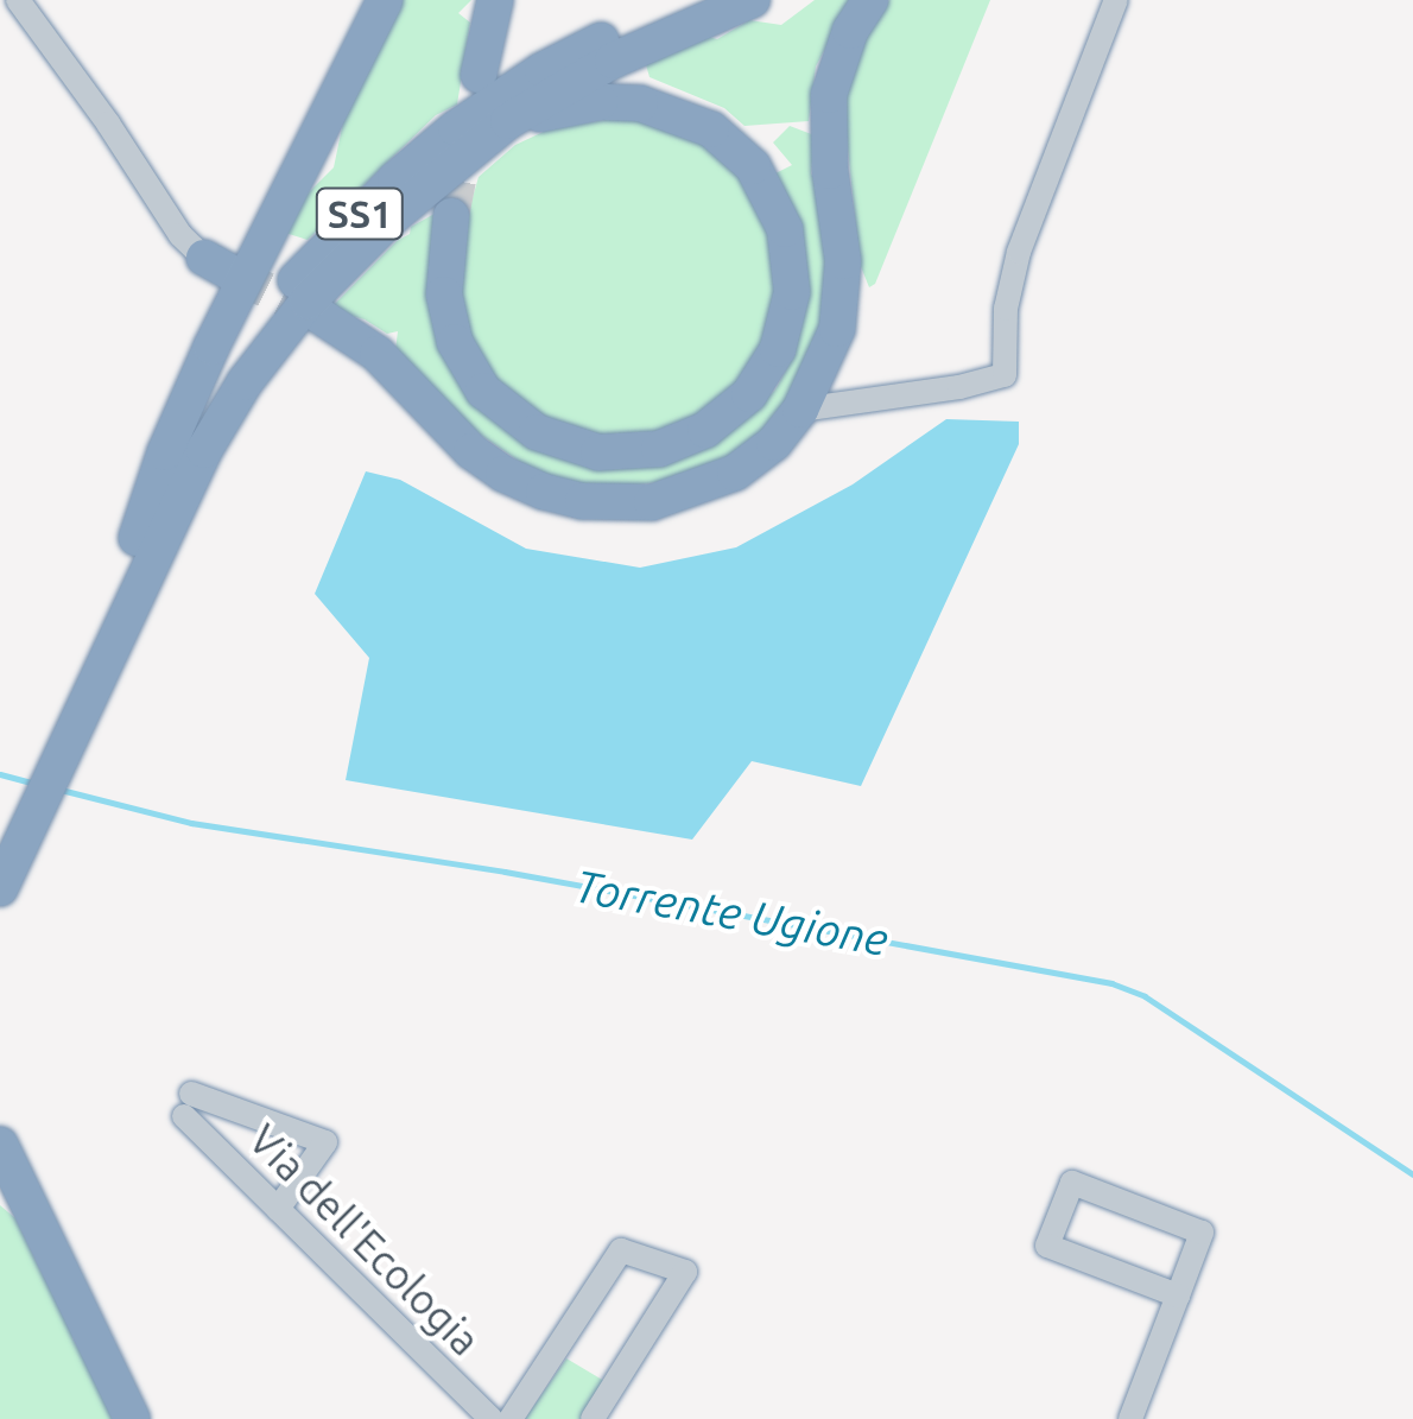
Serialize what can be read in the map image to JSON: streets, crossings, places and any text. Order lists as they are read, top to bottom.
{
  "streets": {
    "highway": ["SS1"],
    "street": ["Via dell'Ecologia"]
  },
  "water": ["Torrente Ugione"]
}
